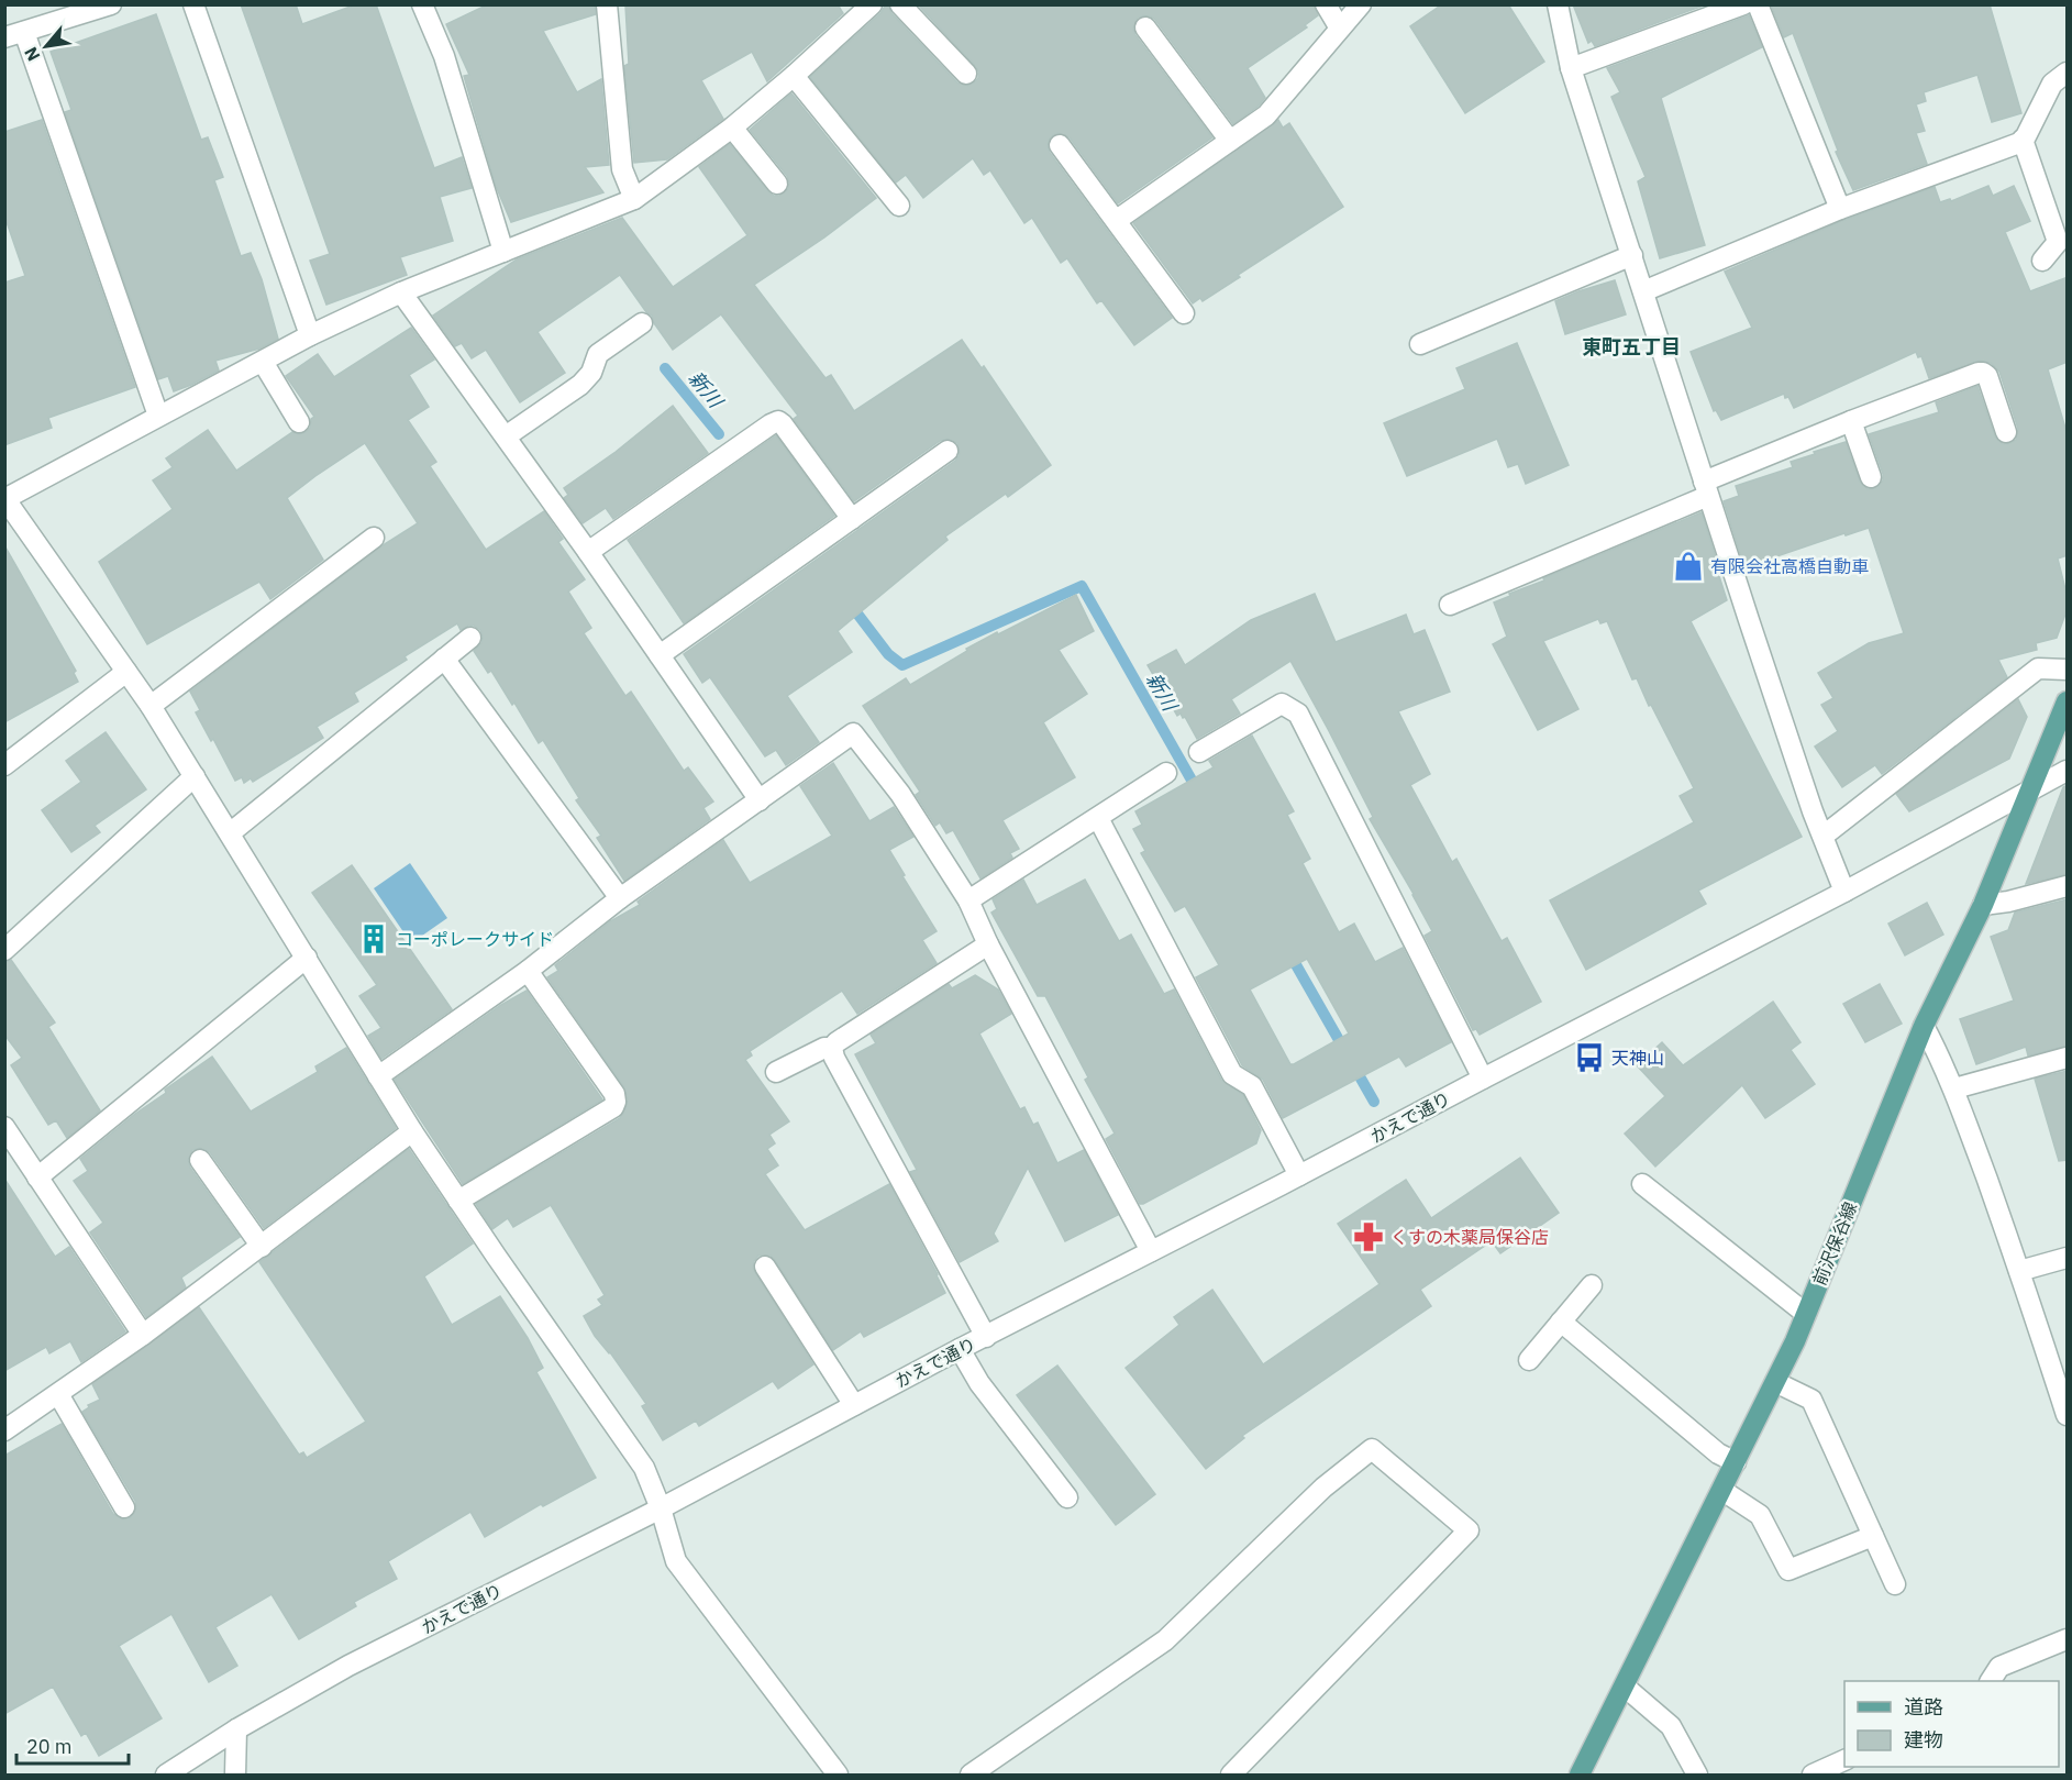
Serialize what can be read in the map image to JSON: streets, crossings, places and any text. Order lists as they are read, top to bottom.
{
  "streets": {
    "main road": ["前沢保谷線"],
    "street": ["かえで通り"]
  },
  "crossings": [
    ["かえで通り", "前沢保谷線"]
  ],
  "districts": ["東町五丁目"],
  "water": ["新川"],
  "places": {
    "shop": ["有限会社高橋自動車"],
    "building": ["コーポレークサイド"],
    "bus stop": ["天神山"],
    "pharmacy": ["くすの木薬局保谷店"]
  },
  "legend": ["道路", "建物"],
  "scale_bar": "20 m",
  "north": "bottom left"
}
